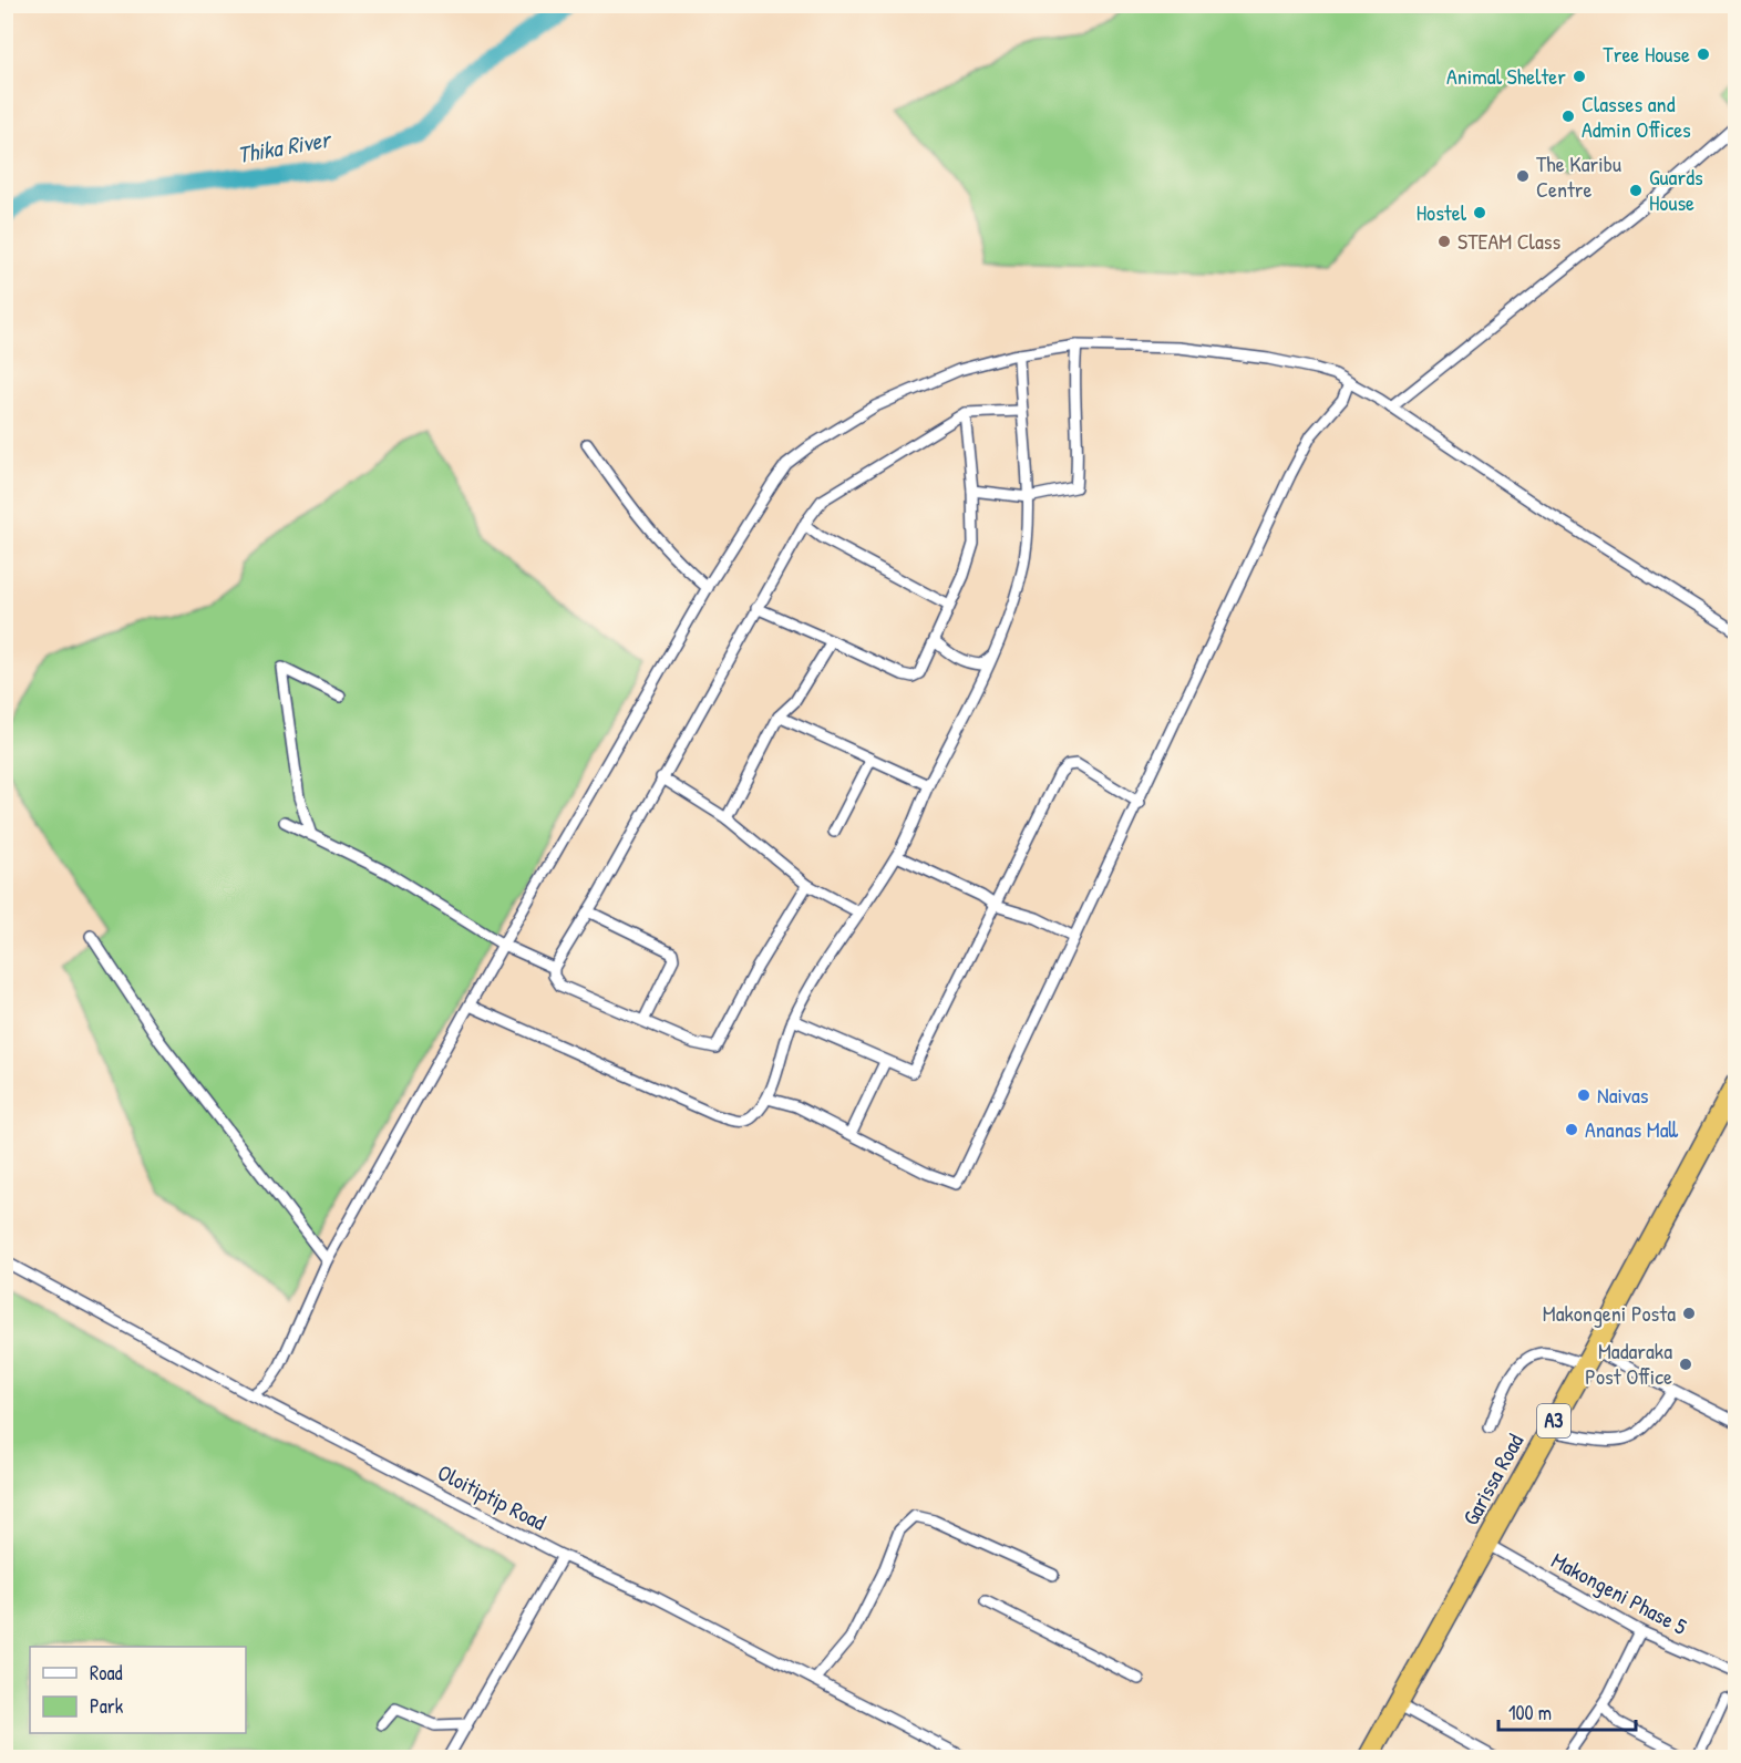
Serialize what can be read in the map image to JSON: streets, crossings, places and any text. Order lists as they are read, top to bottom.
{
  "streets": {
    "highway": ["A3", "Garissa Road"],
    "street": ["Oloitiptip Road", "Makongeni Phase 5"]
  },
  "crossings": [
    ["Garissa Road", "Makongeni Phase 5"]
  ],
  "water": ["Thika River"],
  "places": [
    "Tree House",
    "Animal Shelter",
    "Classes and Admin Offices",
    "The Karibu Centre",
    "Guards House",
    "Hostel",
    "STEAM Class",
    "Naivas",
    "Ananas Mall",
    "Makongeni Posta",
    "Madaraka Post Office"
  ],
  "legend": ["Road", "Park"],
  "scale_bar": "100 m"
}
